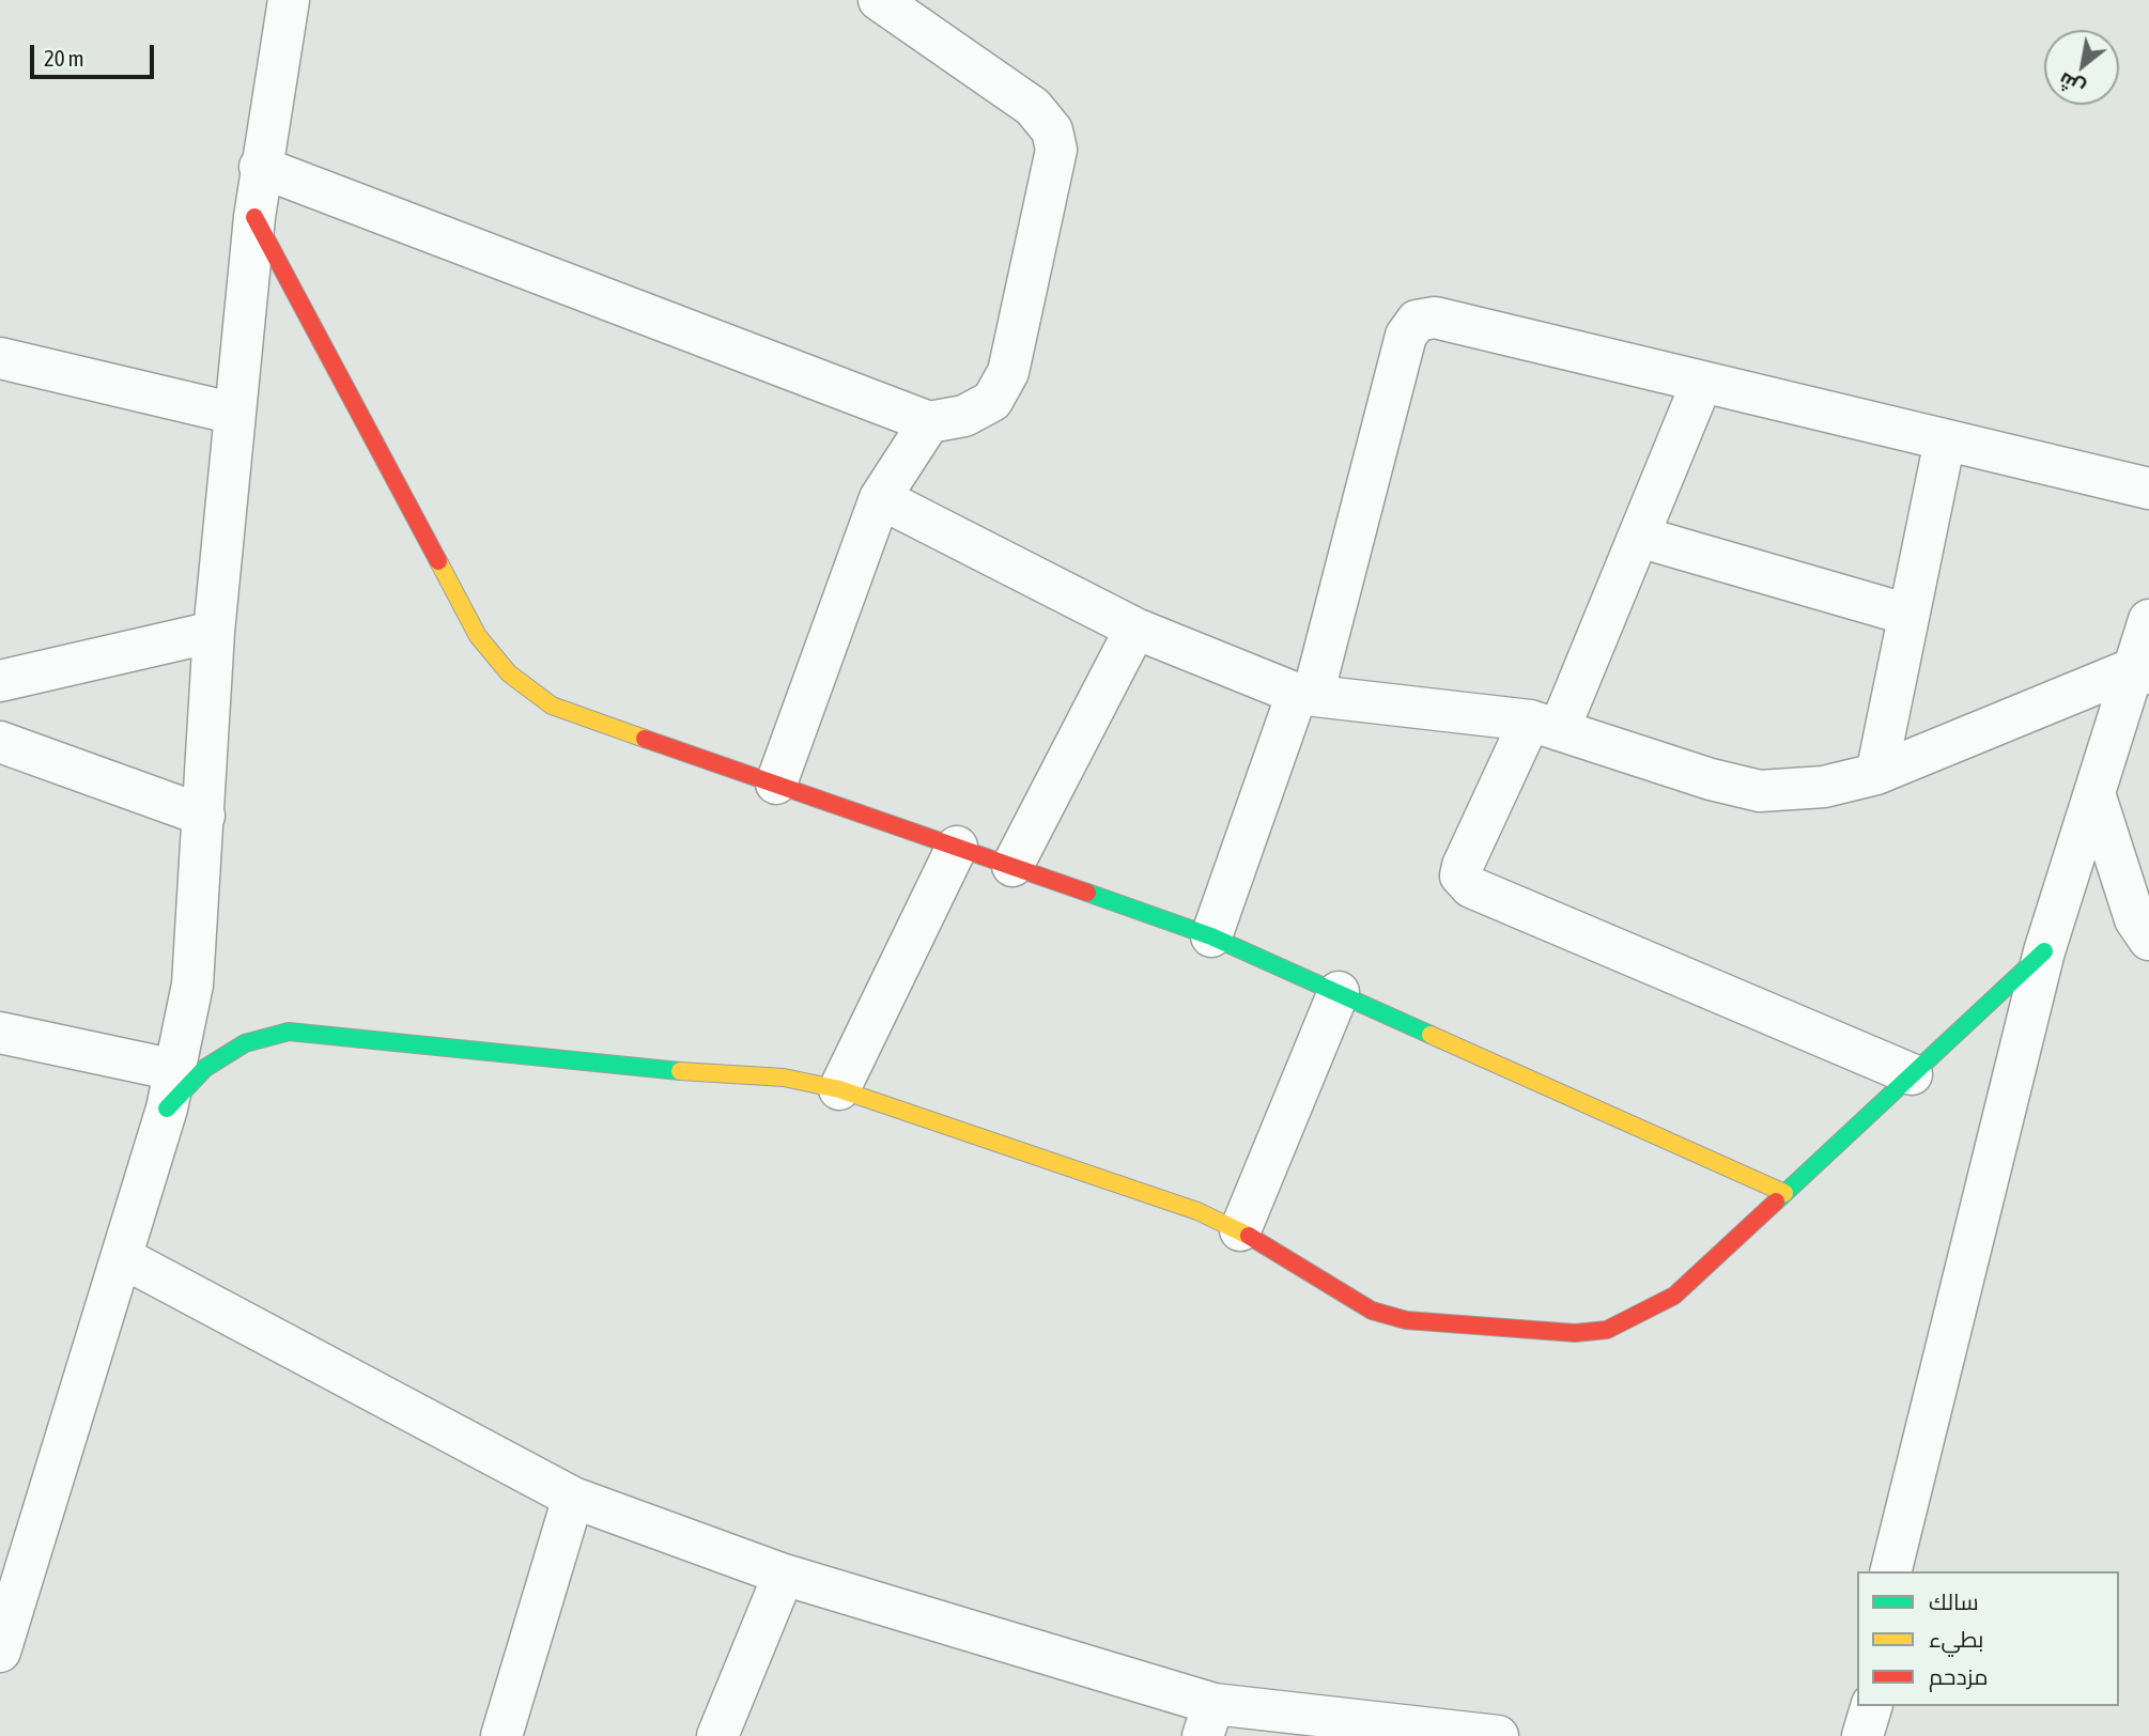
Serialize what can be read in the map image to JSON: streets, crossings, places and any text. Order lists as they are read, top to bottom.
{
  "legend": ["سالك", "بطيء", "مزدحم"],
  "scale_bar": "20 m",
  "north": "bottom left"
}
